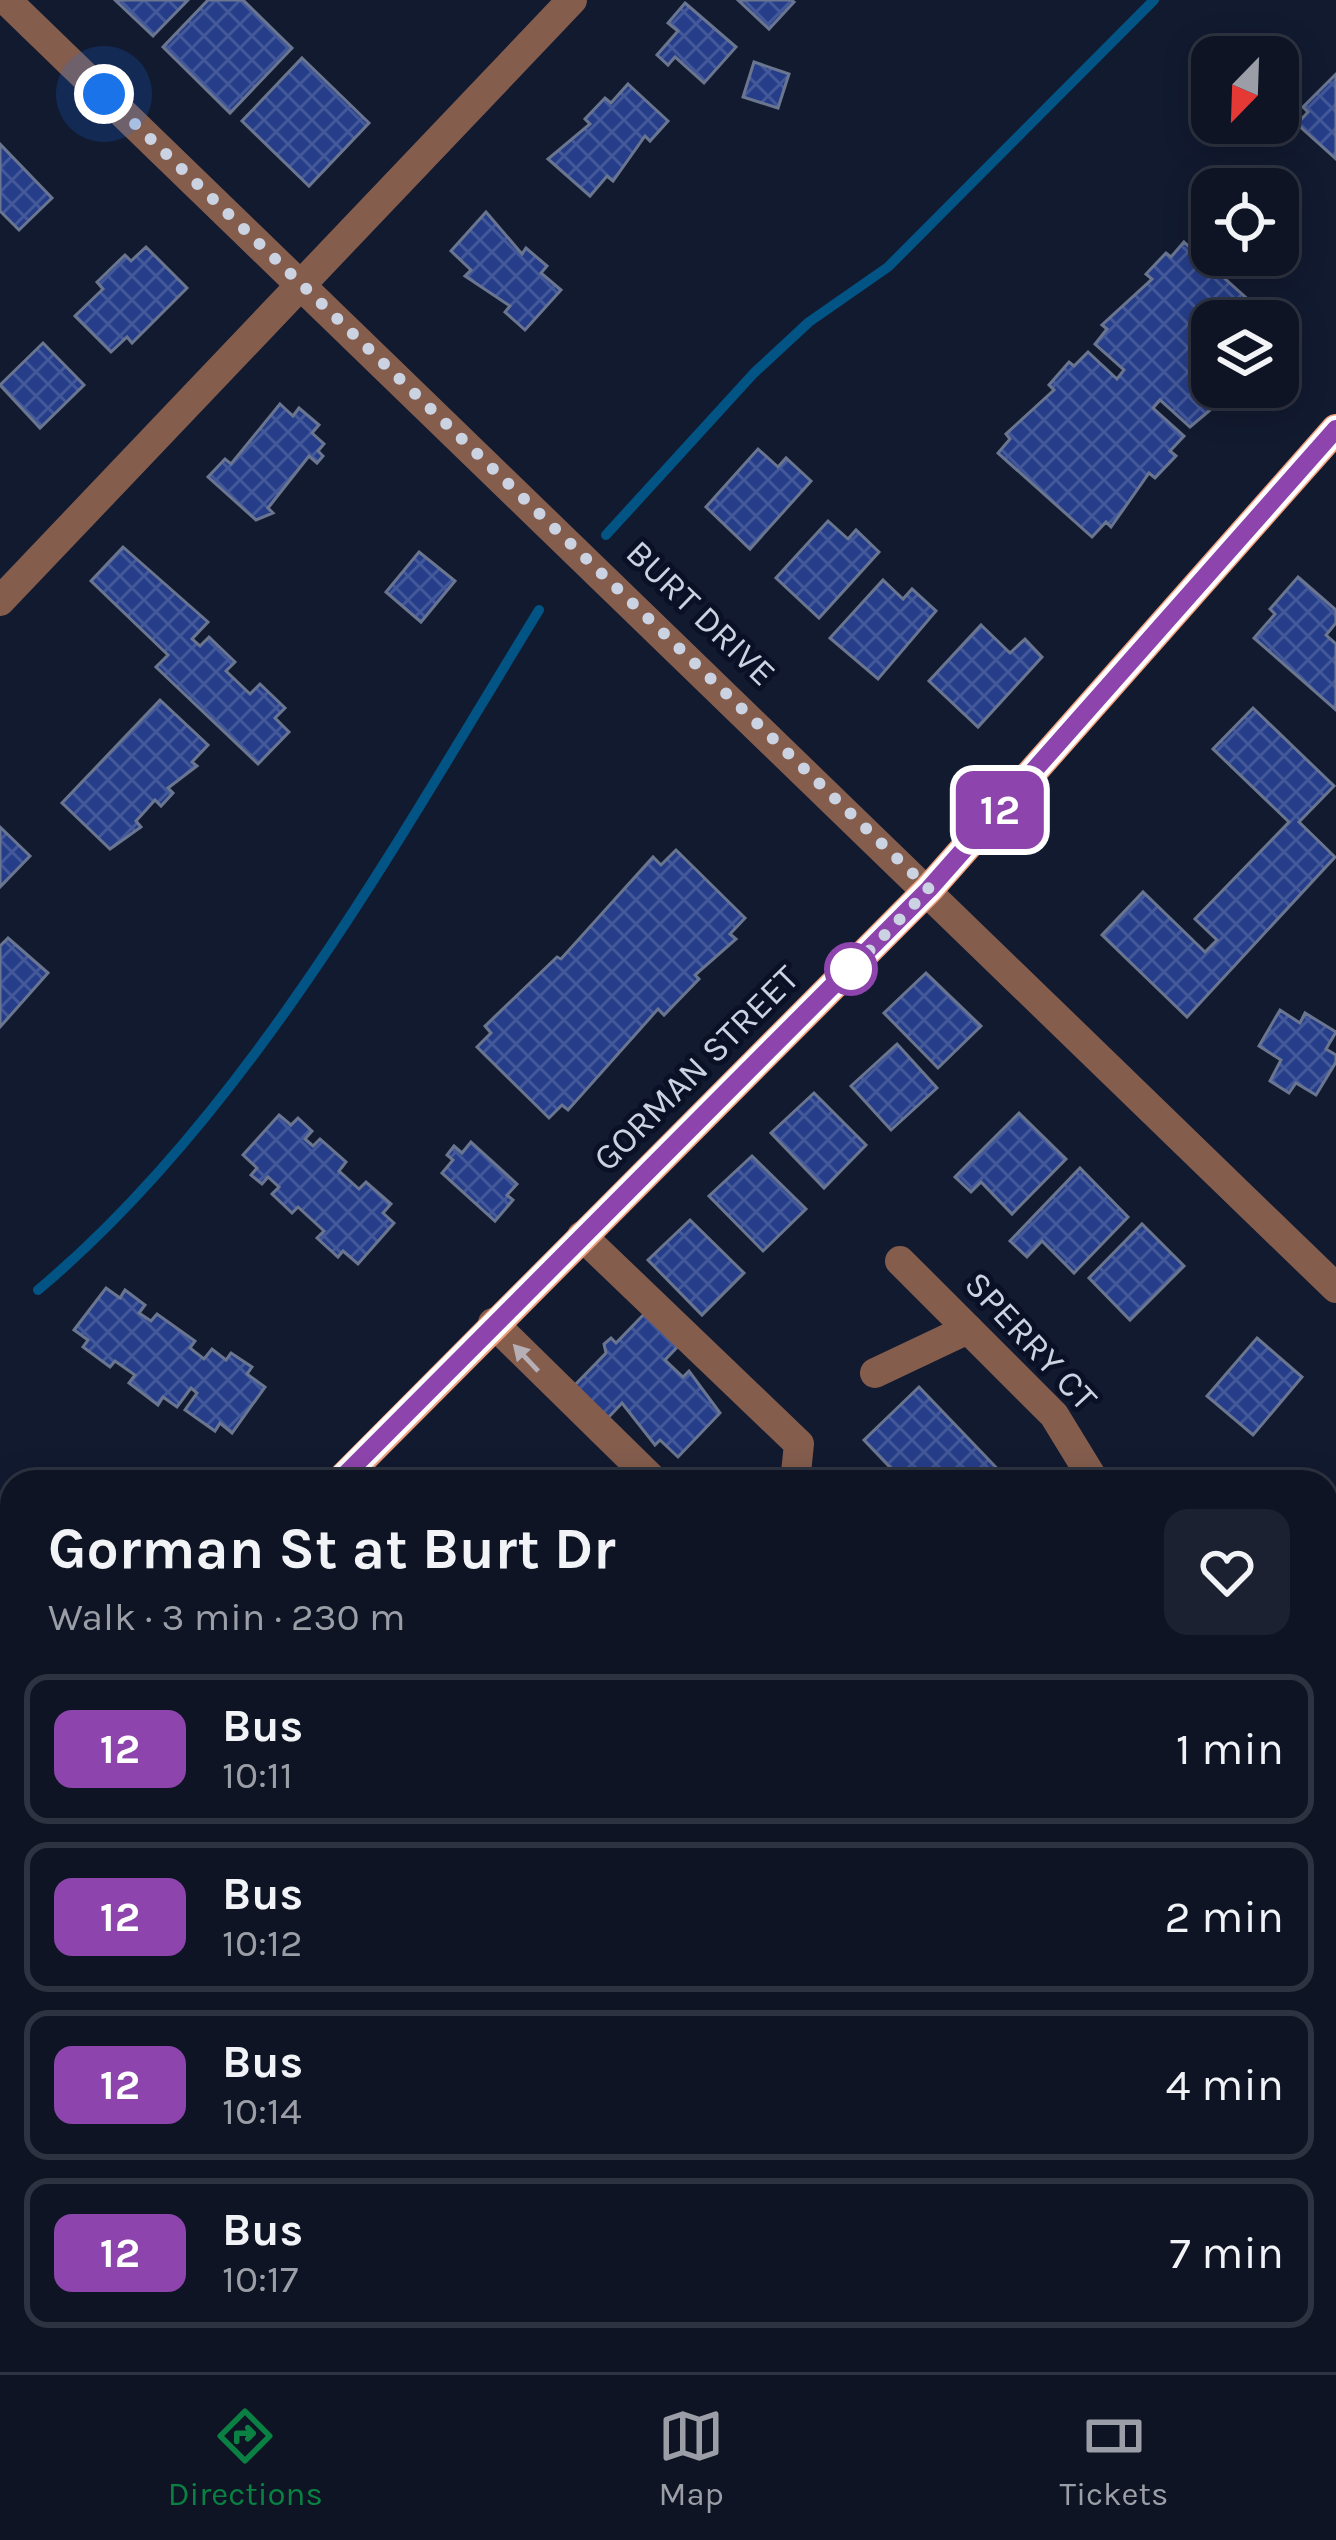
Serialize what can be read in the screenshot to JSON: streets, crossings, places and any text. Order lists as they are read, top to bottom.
{
  "streets": {
    "main road": ["GORMAN STREET"],
    "street": ["BURT DRIVE", "SPERRY CT"]
  },
  "crossings": [
    ["BURT DRIVE", "GORMAN STREET"]
  ],
  "lines": ["bus line 12"],
  "north": "bottom left",
  "page": {
    "on_map": "12",
    "heading": ["Gorman St at Burt Dr", "Walk · 3 min · 230 m"],
    "list": [
      {
        "mark": "12",
        "name": "Bus",
        "note": "10:11",
        "value": "1 min"
      },
      {
        "mark": "12",
        "name": "Bus",
        "note": "10:12",
        "value": "2 min"
      },
      {
        "mark": "12",
        "name": "Bus",
        "note": "10:14",
        "value": "4 min"
      },
      {
        "mark": "12",
        "name": "Bus",
        "note": "10:17",
        "value": "7 min"
      }
    ],
    "tabs": ["Directions", "Map", "Tickets"]
  }
}
